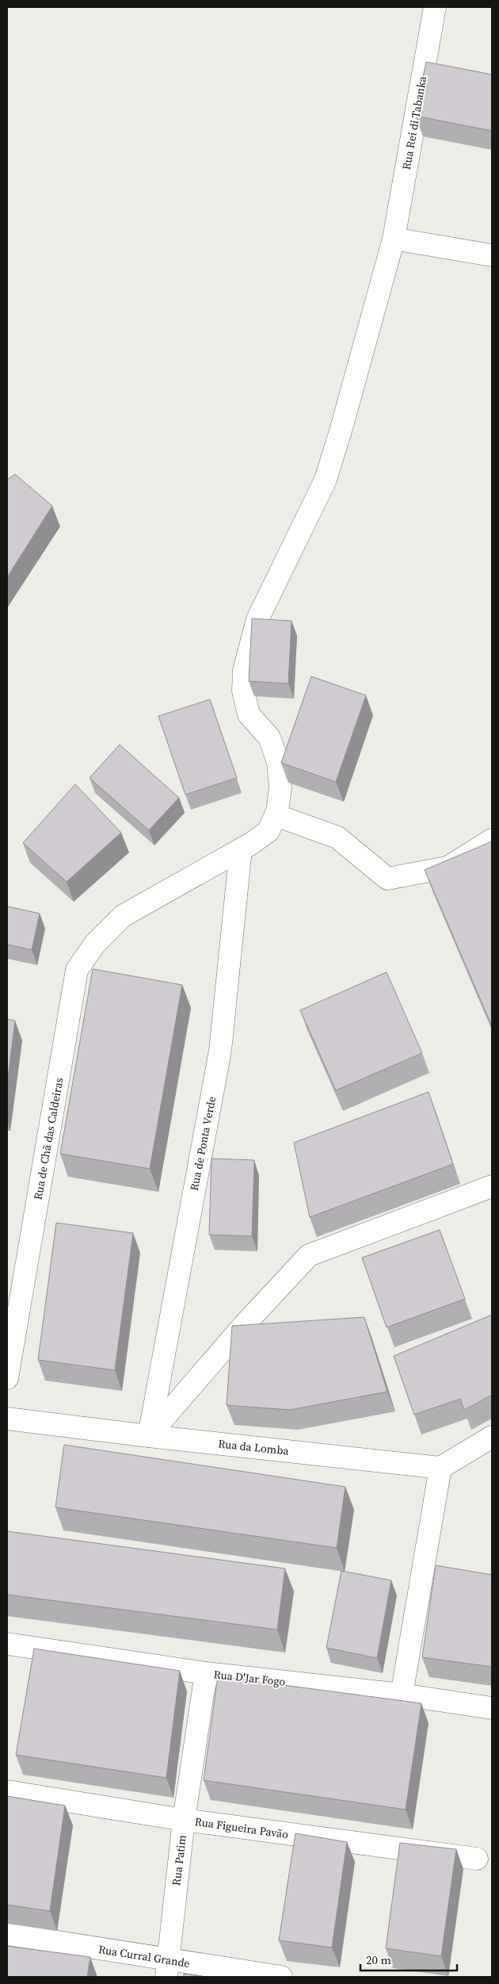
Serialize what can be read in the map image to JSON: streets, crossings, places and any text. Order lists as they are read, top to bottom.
{
  "streets": {
    "street": [
      "Rua Rei di Tabanka",
      "Rua de Chã das Caldeiras",
      "Rua de Ponta Verde",
      "Rua da Lomba",
      "Rua D'Jar Fogo",
      "Rua Figueira Pavão",
      "Rua Patim",
      "Rua Curral Grande"
    ]
  },
  "crossings": [
    ["Rua Rei di Tabanka", "Rua de Chã das Caldeiras"],
    ["Rua de Chã das Caldeiras", "Rua de Ponta Verde"],
    ["Rua de Ponta Verde", "Rua da Lomba"],
    ["Rua D'Jar Fogo", "Rua Patim"],
    ["Rua Figueira Pavão", "Rua Patim"],
    ["Rua Patim", "Rua Curral Grande"]
  ],
  "scale_bar": "20 m"
}
